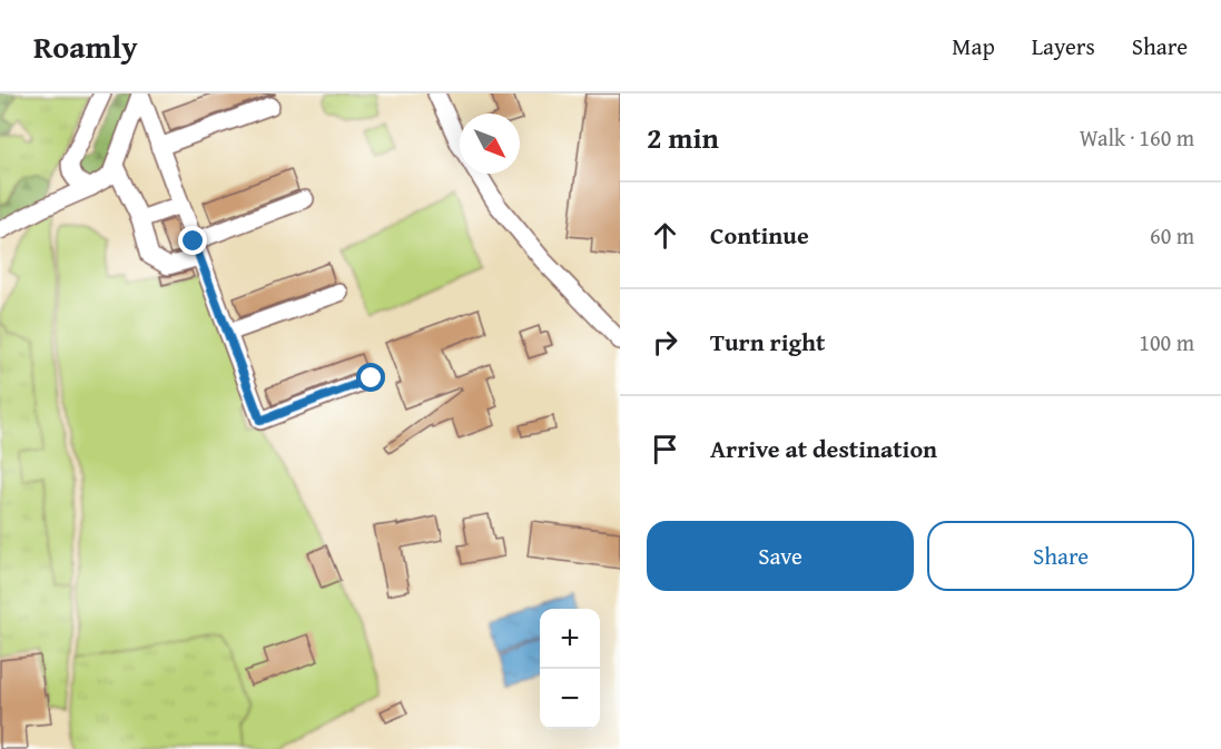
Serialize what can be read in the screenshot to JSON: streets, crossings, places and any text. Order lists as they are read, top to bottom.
{
  "north": "bottom right",
  "page": {
    "header": "Roamly",
    "nav": ["Map", "Layers", "Share"],
    "heading": ["2 min", "Walk · 160 m"],
    "list": [
      ["Continue", "60 m"],
      ["Turn right", "100 m"],
      "Arrive at destination"
    ],
    "buttons": ["Save", "Share"],
    "map_buttons": ["+", "−"]
  }
}
